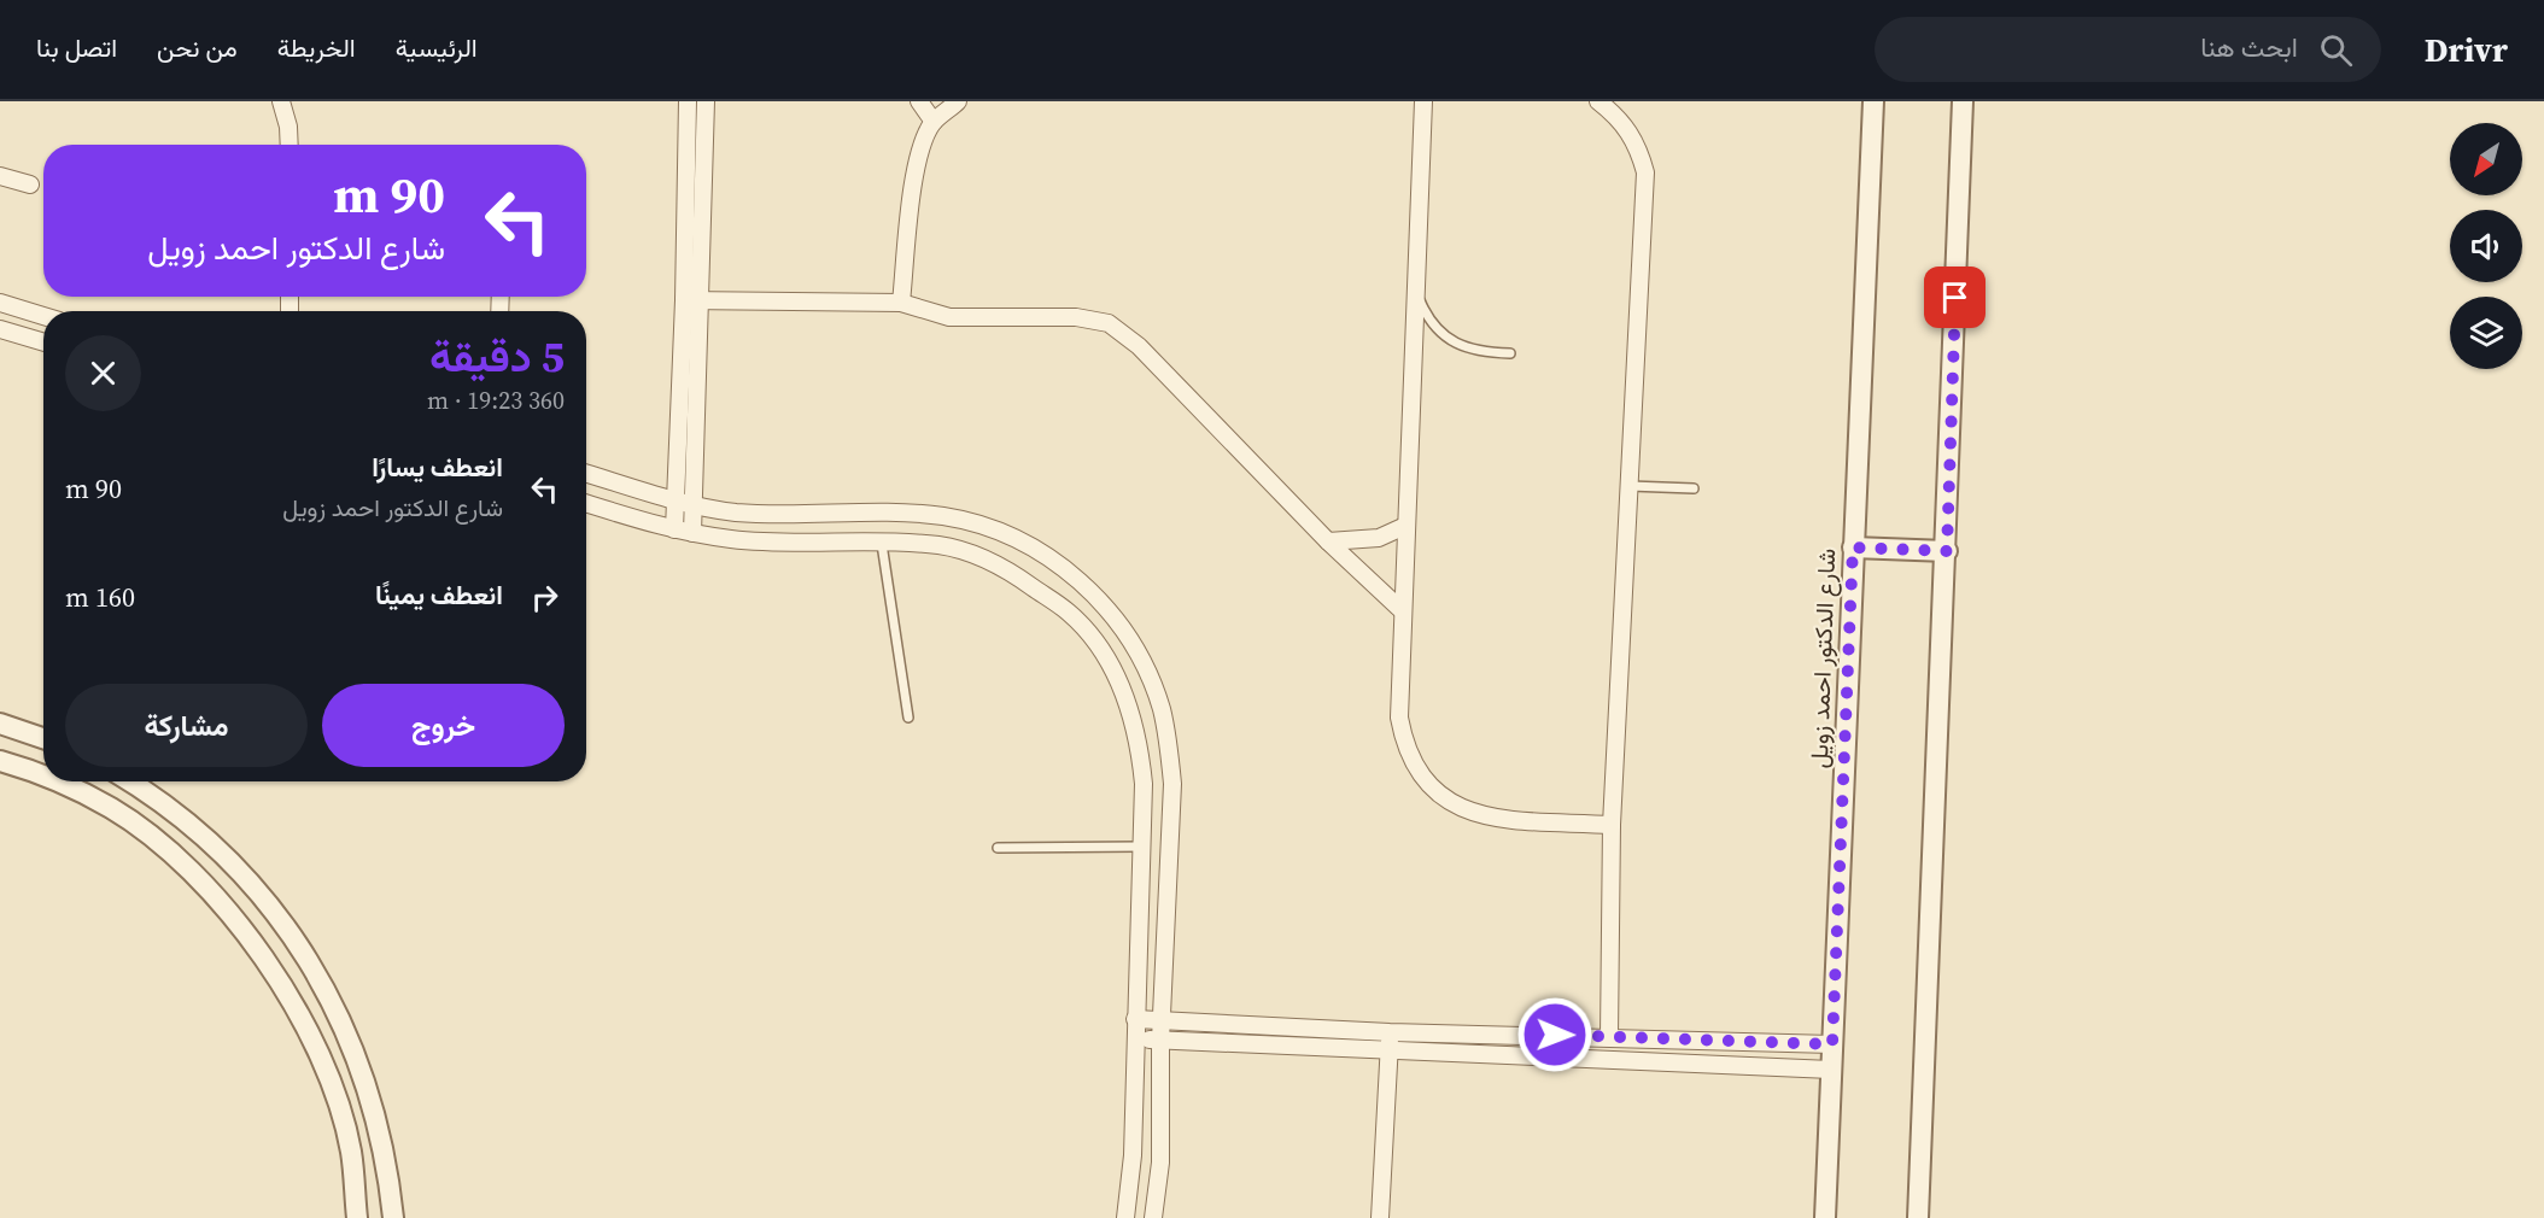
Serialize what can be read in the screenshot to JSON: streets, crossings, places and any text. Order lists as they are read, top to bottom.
{
  "streets": {
    "street": ["شارع الدكتور احمد زويل"]
  },
  "north": "bottom left",
  "page": {
    "header": "Drivr",
    "search": "ابحث هنا",
    "nav": [
      "الرئيسية",
      "الخريطة",
      "من نحن",
      "اتصل بنا"
    ],
    "turn": ["90 m", "شارع الدكتور احمد زويل"],
    "heading": ["5 دقيقة", "360 m · 19:23"],
    "list": [
      {
        "name": "انعطف يسارًا",
        "note": "شارع الدكتور احمد زويل",
        "value": "90 m"
      },
      {
        "name": "انعطف يمينًا",
        "value": "160 m"
      }
    ],
    "buttons": ["خروج", "مشاركة"]
  }
}
